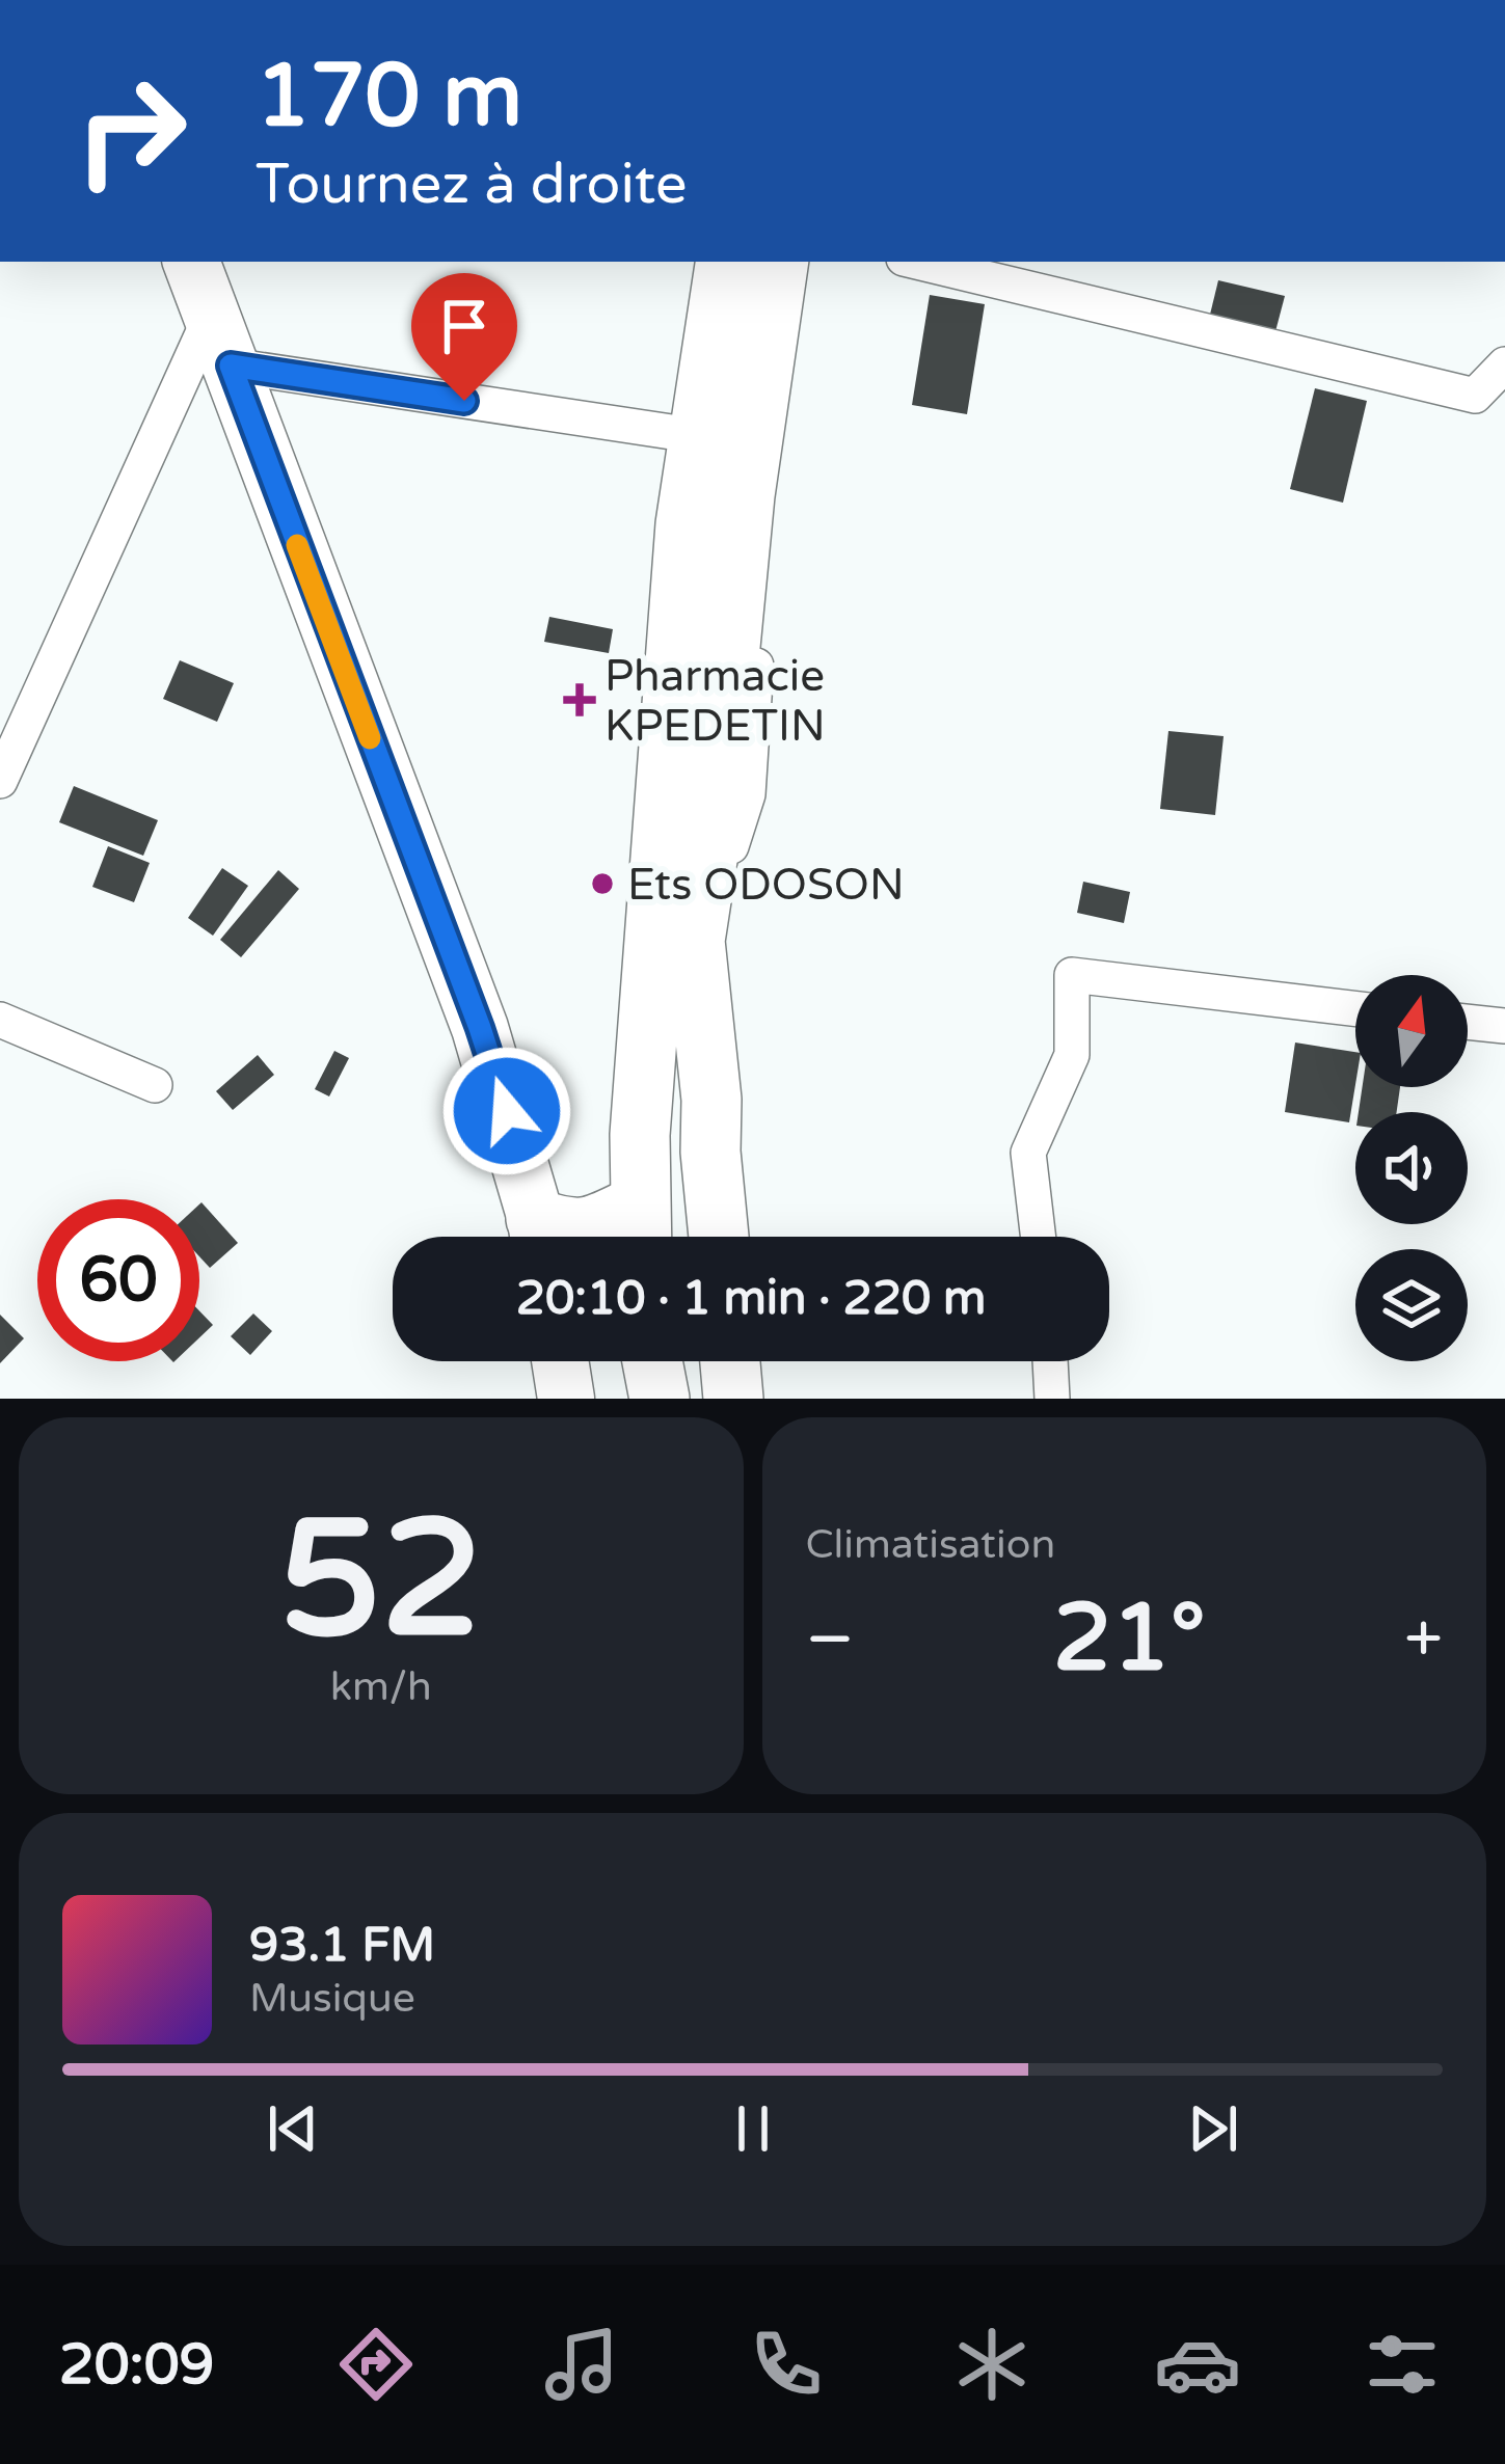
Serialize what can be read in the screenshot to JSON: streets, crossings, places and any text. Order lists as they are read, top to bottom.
{
  "places": {
    "health": ["Pharmacie KPEDETIN"],
    "other": ["Ets ODOSON"]
  },
  "north": "top",
  "page": {
    "turn": ["170 m", "Tournez à droite"],
    "limit": "60",
    "trip": "20:10 · 1 min · 220 m",
    "tile": [
      ["52", "km/h"],
      "Climatisation"
    ],
    "heat": ["−", "21°", "+"],
    "song": ["93.1 FM", "Musique"],
    "tabs": "20:09"
  }
}
